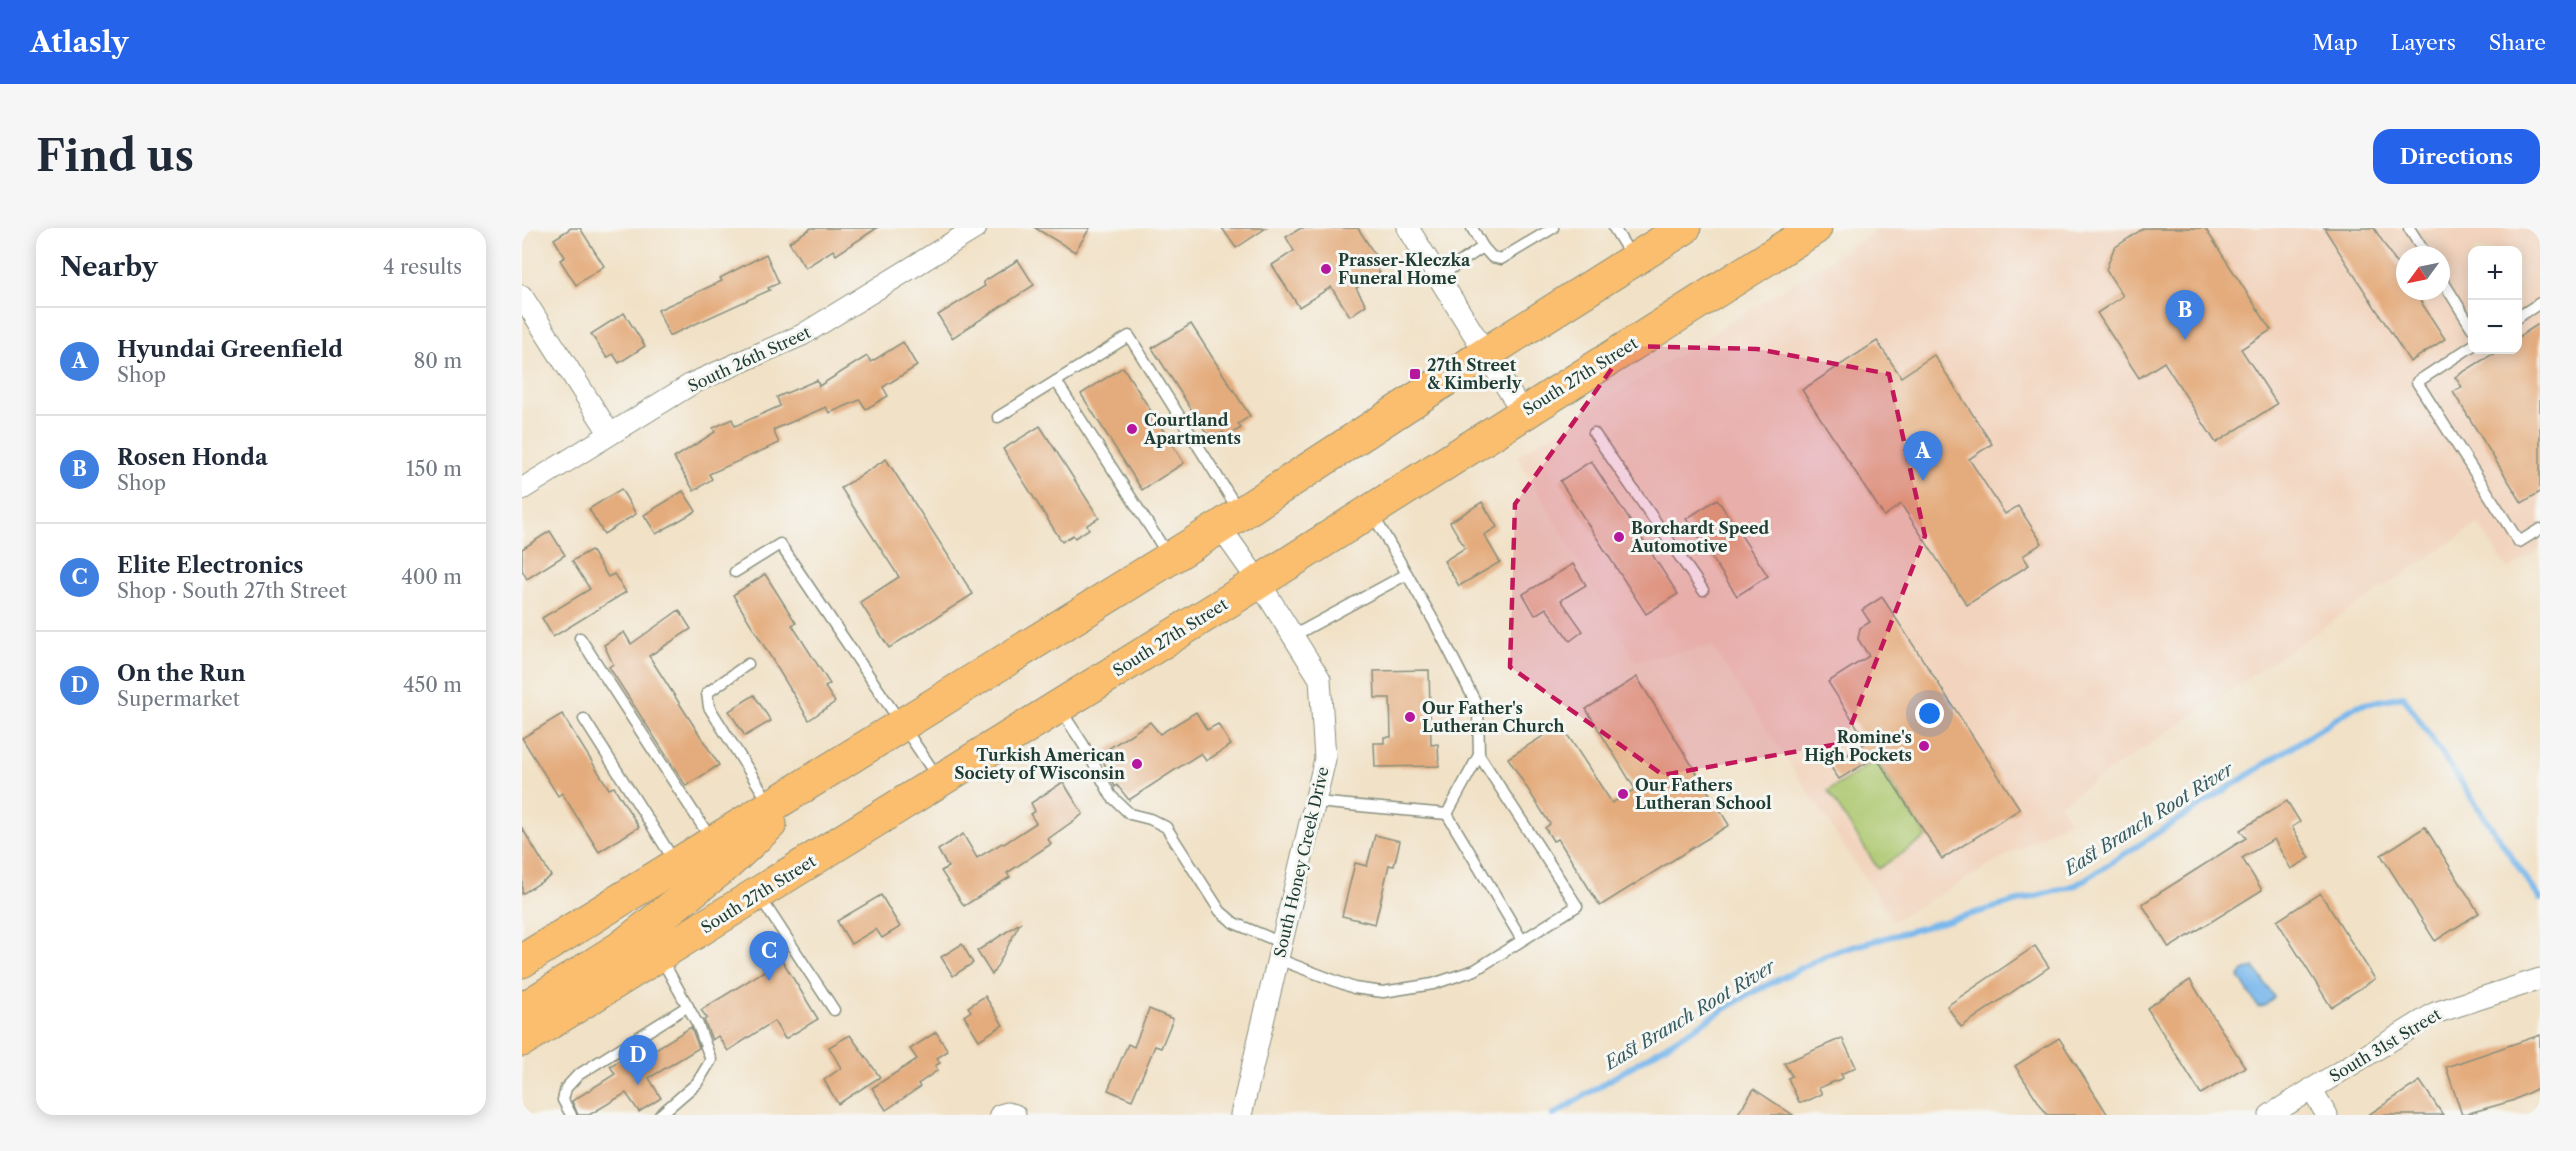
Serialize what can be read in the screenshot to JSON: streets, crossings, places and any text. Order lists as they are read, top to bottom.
{
  "streets": {
    "main road": ["South 27th Street"],
    "street": ["South 26th Street", "South Honey Creek Drive", "South 31st Street"]
  },
  "crossings": [
    ["South 27th Street", "South Honey Creek Drive"]
  ],
  "water": ["East Branch Root River"],
  "places": {
    "other": [
      "Prasser-Kleczka Funeral Home",
      "Courtland Apartments",
      "Borchardt Speed Automotive",
      "Our Father's Lutheran Church",
      "Romine's High Pockets",
      "Turkish American Society of Wisconsin",
      "Our Fathers Lutheran School"
    ],
    "transit": ["27th Street & Kimberly"]
  },
  "north": "bottom left",
  "page": {
    "header": "Atlasly",
    "nav": ["Map", "Layers", "Share"],
    "buttons": "Directions",
    "title": "Find us",
    "heading": ["Nearby", "4 results"],
    "map_buttons": ["+", "−"],
    "pins": [
      "B",
      "A",
      "C",
      "D"
    ],
    "list": [
      {
        "mark": "A",
        "name": "Hyundai Greenfield",
        "note": "Shop",
        "value": "80 m"
      },
      {
        "mark": "B",
        "name": "Rosen Honda",
        "note": "Shop",
        "value": "150 m"
      },
      {
        "mark": "C",
        "name": "Elite Electronics",
        "note": "Shop · South 27th Street",
        "value": "400 m"
      },
      {
        "mark": "D",
        "name": "On the Run",
        "note": "Supermarket",
        "value": "450 m"
      }
    ]
  }
}
